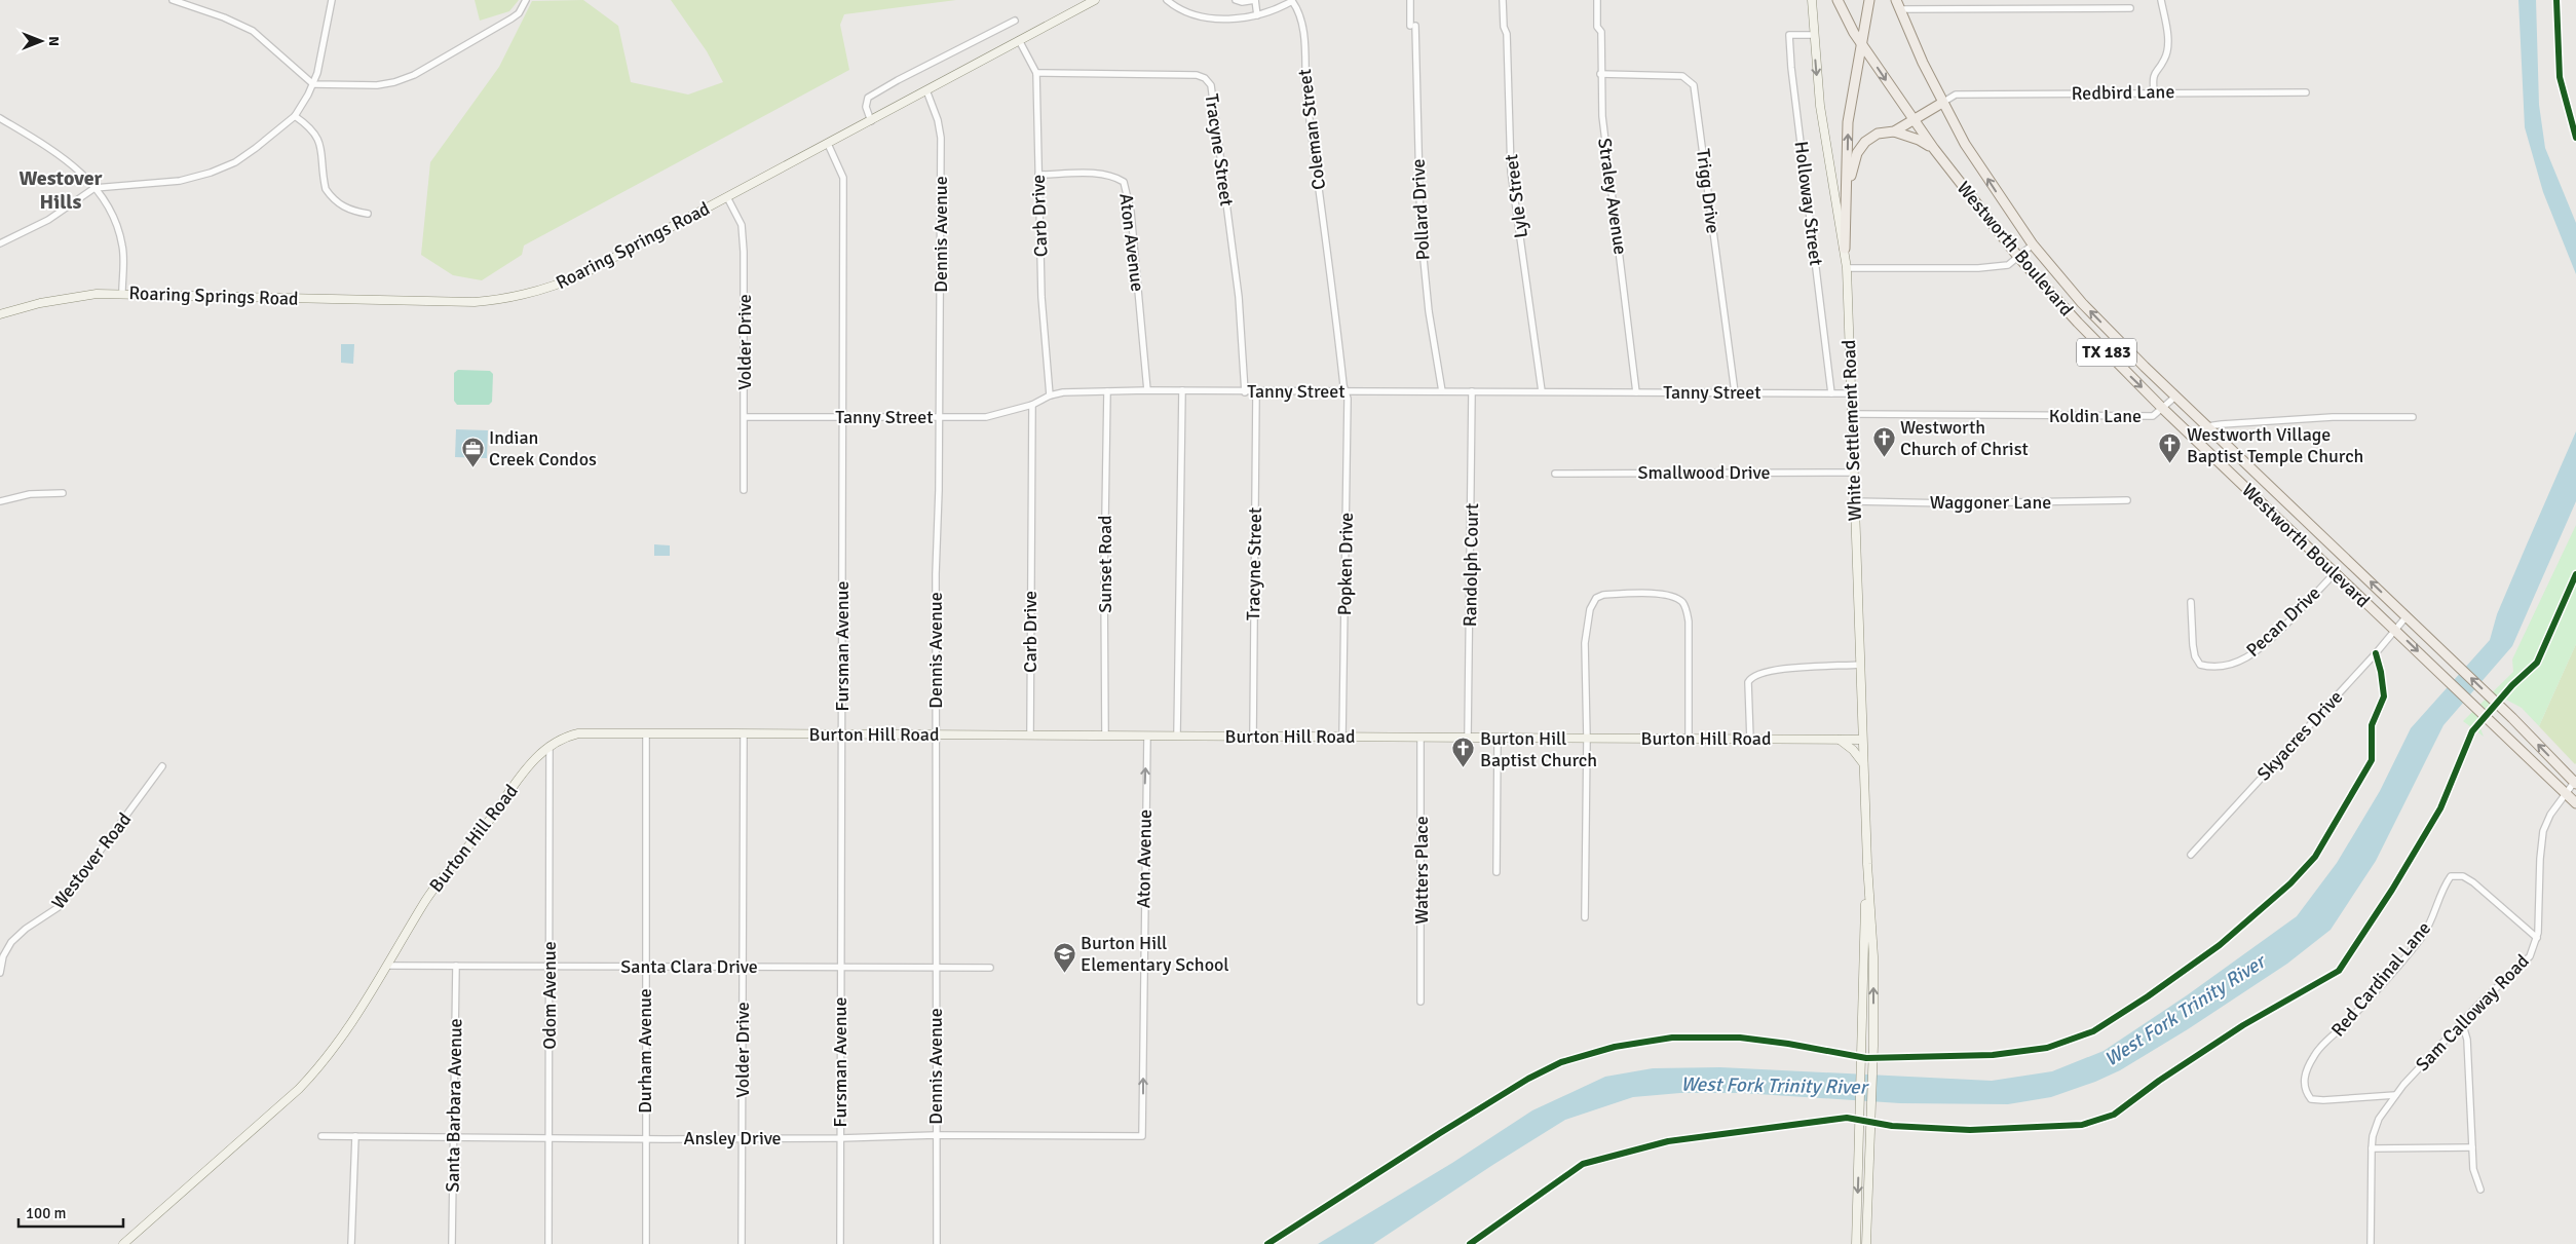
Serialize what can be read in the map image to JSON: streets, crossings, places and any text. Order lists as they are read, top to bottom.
{
  "streets": {
    "main road": ["Westworth Boulevard", "TX 183"],
    "street": [
      "Redbird Lane",
      "Coleman Street",
      "Tracyne Street",
      "Trigg Drive",
      "Lyle Street",
      "Straley Avenue",
      "Holloway Street",
      "Pollard Drive",
      "Carb Drive",
      "Dennis Avenue",
      "Aton Avenue",
      "Roaring Springs Road",
      "Volder Drive",
      "Tanny Street",
      "Koldin Lane",
      "White Settlement Road",
      "Smallwood Drive",
      "Waggoner Lane",
      "Sunset Road",
      "Popken Drive",
      "Randolph Court",
      "Pecan Drive",
      "Fursman Avenue",
      "Burton Hill Road",
      "Skyacres Drive",
      "Westover Road",
      "Watters Place",
      "Santa Clara Drive",
      "Red Cardinal Lane",
      "Odom Avenue",
      "Sam Calloway Road",
      "Durham Avenue",
      "Santa Barbara Avenue",
      "Ansley Drive"
    ]
  },
  "crossings": [
    ["Redbird Lane", "Westworth Boulevard"],
    ["Coleman Street", "Tanny Street"],
    ["Coleman Street", "Popken Drive"],
    ["Tracyne Street", "Carb Drive"],
    ["Tracyne Street", "Tanny Street"],
    ["Tracyne Street", "Burton Hill Road"],
    ["Trigg Drive", "Straley Avenue"],
    ["Trigg Drive", "Tanny Street"],
    ["Lyle Street", "Tanny Street"],
    ["Straley Avenue", "Tanny Street"],
    ["Holloway Street", "Tanny Street"],
    ["Holloway Street", "White Settlement Road"],
    ["Pollard Drive", "Tanny Street"],
    ["Carb Drive", "Aton Avenue"],
    ["Carb Drive", "Roaring Springs Road"],
    ["Carb Drive", "Tanny Street"],
    ["Carb Drive", "Burton Hill Road"],
    ["Dennis Avenue", "Roaring Springs Road"],
    ["Dennis Avenue", "Tanny Street"],
    ["Dennis Avenue", "Burton Hill Road"],
    ["Dennis Avenue", "Santa Clara Drive"],
    ["Dennis Avenue", "Ansley Drive"],
    ["Aton Avenue", "Tanny Street"],
    ["Aton Avenue", "Burton Hill Road"],
    ["Aton Avenue", "Ansley Drive"],
    ["Roaring Springs Road", "Volder Drive"],
    ["Roaring Springs Road", "Fursman Avenue"],
    ["Westworth Boulevard", "TX 183"],
    ["Westworth Boulevard", "Koldin Lane"],
    ["Westworth Boulevard", "Pecan Drive"],
    ["Westworth Boulevard", "Skyacres Drive"],
    ["Westworth Boulevard", "Sam Calloway Road"],
    ["Volder Drive", "Tanny Street"],
    ["Volder Drive", "Burton Hill Road"],
    ["Volder Drive", "Santa Clara Drive"],
    ["Volder Drive", "Ansley Drive"],
    ["TX 183", "Sam Calloway Road"],
    ["Tanny Street", "White Settlement Road"],
    ["Tanny Street", "Sunset Road"],
    ["Tanny Street", "Popken Drive"],
    ["Tanny Street", "Randolph Court"],
    ["Tanny Street", "Fursman Avenue"],
    ["Koldin Lane", "White Settlement Road"],
    ["White Settlement Road", "Smallwood Drive"],
    ["White Settlement Road", "Waggoner Lane"],
    ["White Settlement Road", "Burton Hill Road"],
    ["Sunset Road", "Burton Hill Road"],
    ["Popken Drive", "Burton Hill Road"],
    ["Randolph Court", "Burton Hill Road"],
    ["Fursman Avenue", "Burton Hill Road"],
    ["Fursman Avenue", "Santa Clara Drive"],
    ["Fursman Avenue", "Ansley Drive"],
    ["Burton Hill Road", "Watters Place"],
    ["Burton Hill Road", "Santa Clara Drive"],
    ["Burton Hill Road", "Odom Avenue"],
    ["Burton Hill Road", "Durham Avenue"],
    ["Santa Clara Drive", "Odom Avenue"],
    ["Santa Clara Drive", "Durham Avenue"],
    ["Santa Clara Drive", "Santa Barbara Avenue"],
    ["Red Cardinal Lane", "Sam Calloway Road"],
    ["Odom Avenue", "Ansley Drive"],
    ["Durham Avenue", "Ansley Drive"],
    ["Santa Barbara Avenue", "Ansley Drive"]
  ],
  "one_way": ["Aton Avenue"],
  "districts": ["Westover Hills"],
  "water": ["West Fork Trinity River"],
  "places": {
    "church": ["Westworth Church of Christ", "Westworth Village Baptist Temple Church", "Burton Hill Baptist Church"],
    "office": ["Indian Creek Condos"],
    "school or university": ["Burton Hill Elementary School"]
  },
  "scale_bar": "100 m",
  "north": "right"
}
